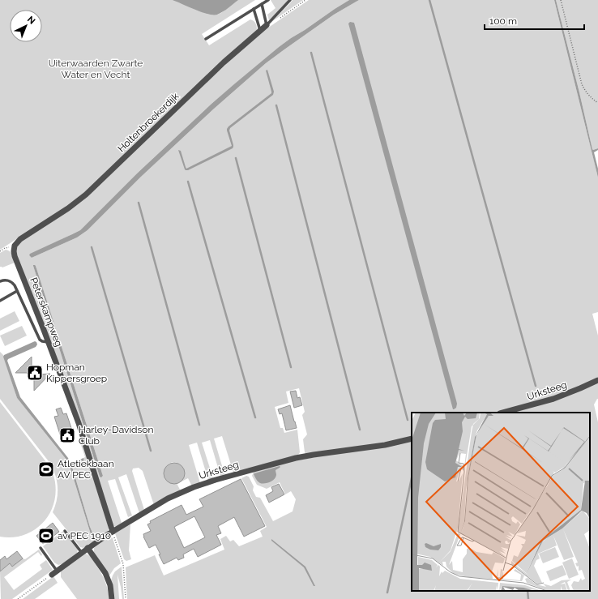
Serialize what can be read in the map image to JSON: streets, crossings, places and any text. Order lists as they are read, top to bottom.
{
  "streets": {
    "street": ["Holtenbroekerdijk", "Peterskampweg", "Urksteeg"]
  },
  "crossings": [
    ["Holtenbroekerdijk", "Peterskampweg"],
    ["Peterskampweg", "Urksteeg"]
  ],
  "parks": ["Uiterwaarden Zwarte Water en Vecht"],
  "places": {
    "public building": ["Hopman Kippersgroep", "Harley-Davidson Club"],
    "sports": ["Atletiekbaan AV PEC", "av PEC 1910"]
  },
  "scale_bar": "100 m",
  "north": "top right"
}
